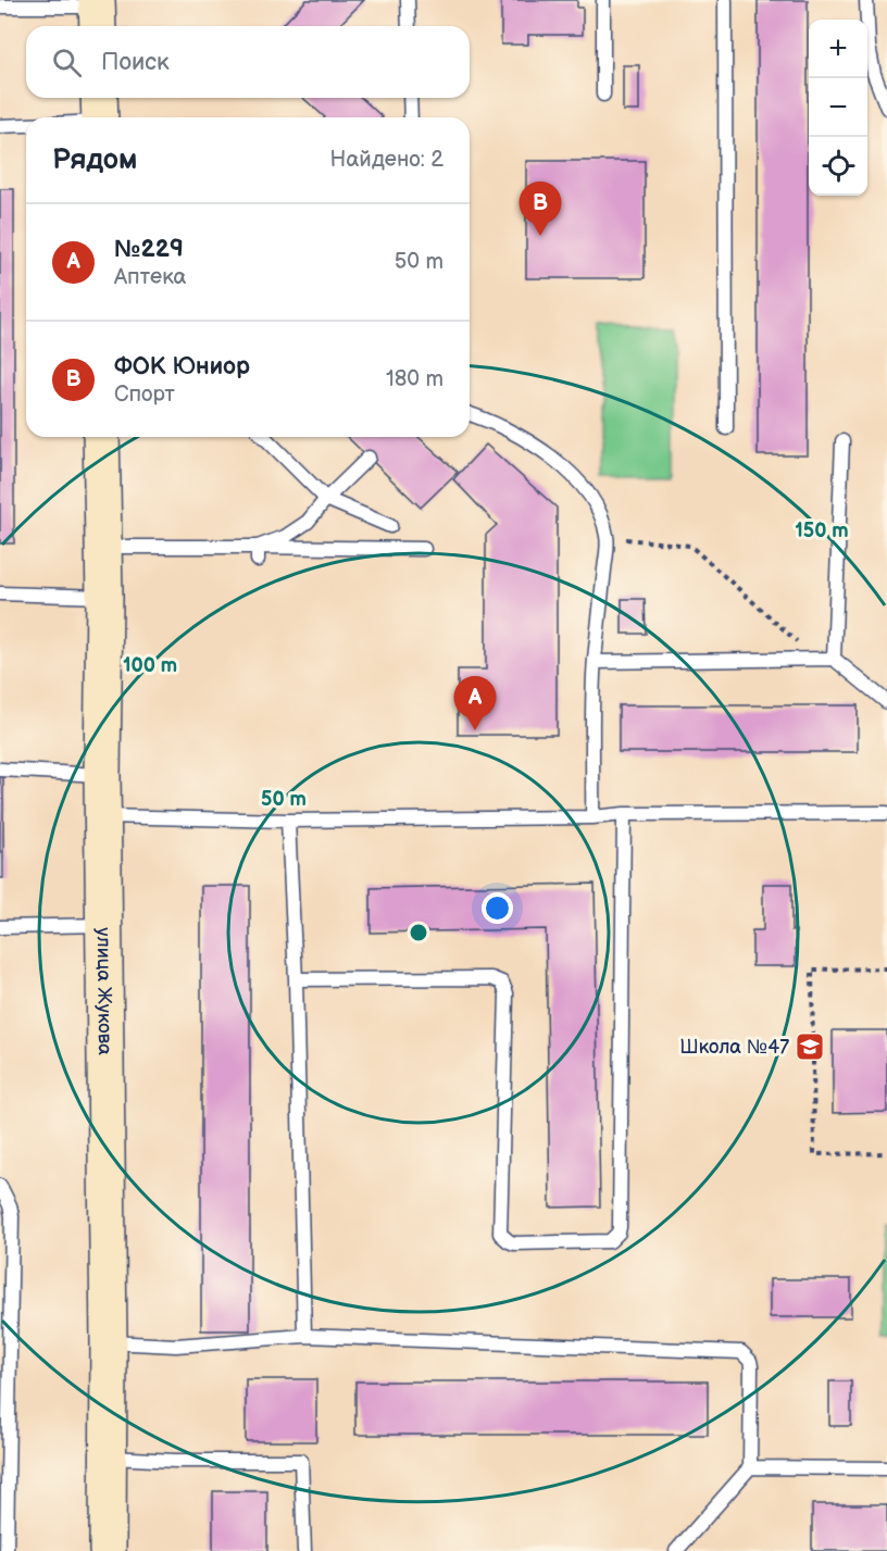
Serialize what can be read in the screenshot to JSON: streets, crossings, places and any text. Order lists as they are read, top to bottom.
{
  "streets": {
    "street": ["улица Жукова"]
  },
  "places": {
    "school or university": ["Школа №47"]
  },
  "page": {
    "map_buttons": ["+", "−"],
    "search": "Поиск",
    "heading": ["Рядом", "Найдено: 2"],
    "pins": ["B", "A"],
    "list": [
      {
        "mark": "A",
        "name": "№229",
        "note": "Аптека",
        "value": "50 m"
      },
      {
        "mark": "B",
        "name": "ФОК Юниор",
        "note": "Спорт",
        "value": "180 m"
      }
    ]
  },
  "rings": ["150 m", "100 m", "50 m"]
}
